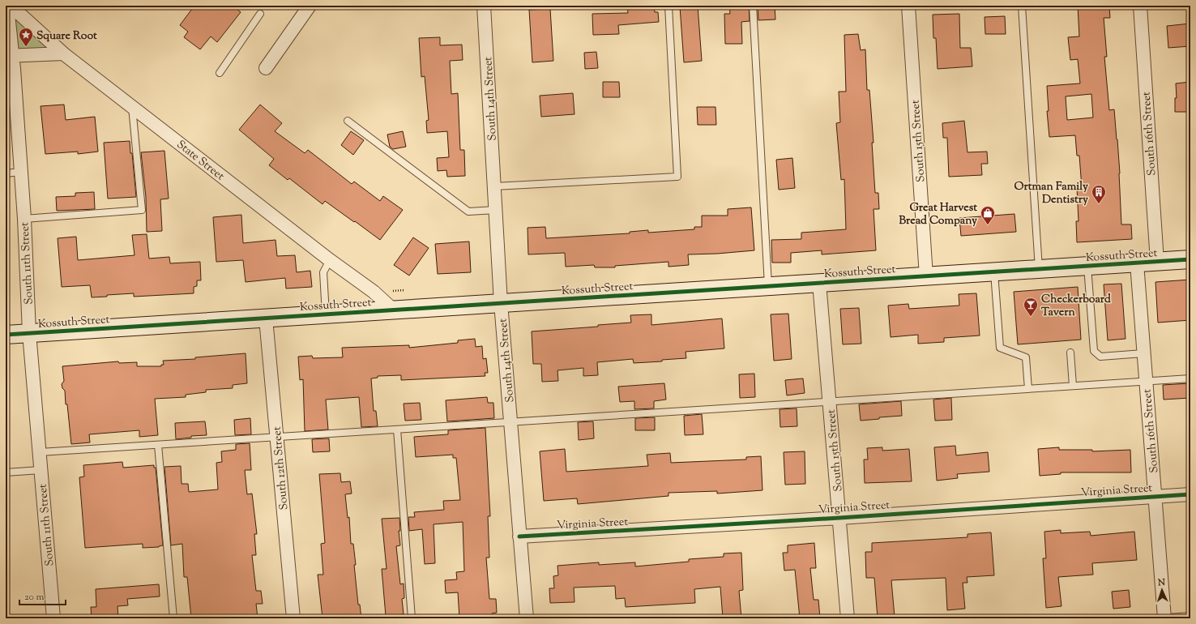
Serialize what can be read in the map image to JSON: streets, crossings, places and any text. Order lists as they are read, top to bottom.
{
  "streets": {
    "street": [
      "South 14th Street",
      "South 16th Street",
      "South 15th Street",
      "State Street",
      "Kossuth Street",
      "South 11th Street",
      "South 12th Street",
      "Virginia Street"
    ]
  },
  "crossings": [
    ["South 14th Street", "Kossuth Street"],
    ["South 14th Street", "Virginia Street"],
    ["South 16th Street", "Kossuth Street"],
    ["South 16th Street", "Virginia Street"],
    ["South 15th Street", "Kossuth Street"],
    ["South 15th Street", "Virginia Street"],
    ["State Street", "Kossuth Street"],
    ["Kossuth Street", "South 11th Street"],
    ["Kossuth Street", "South 12th Street"]
  ],
  "places": {
    "place": ["Square Root"],
    "building": ["Ortman Family Dentistry"],
    "shop": ["Great Harvest Bread Company"],
    "bar": ["Checkerboard Tavern"]
  },
  "scale_bar": "20 m",
  "north": "top"
}
